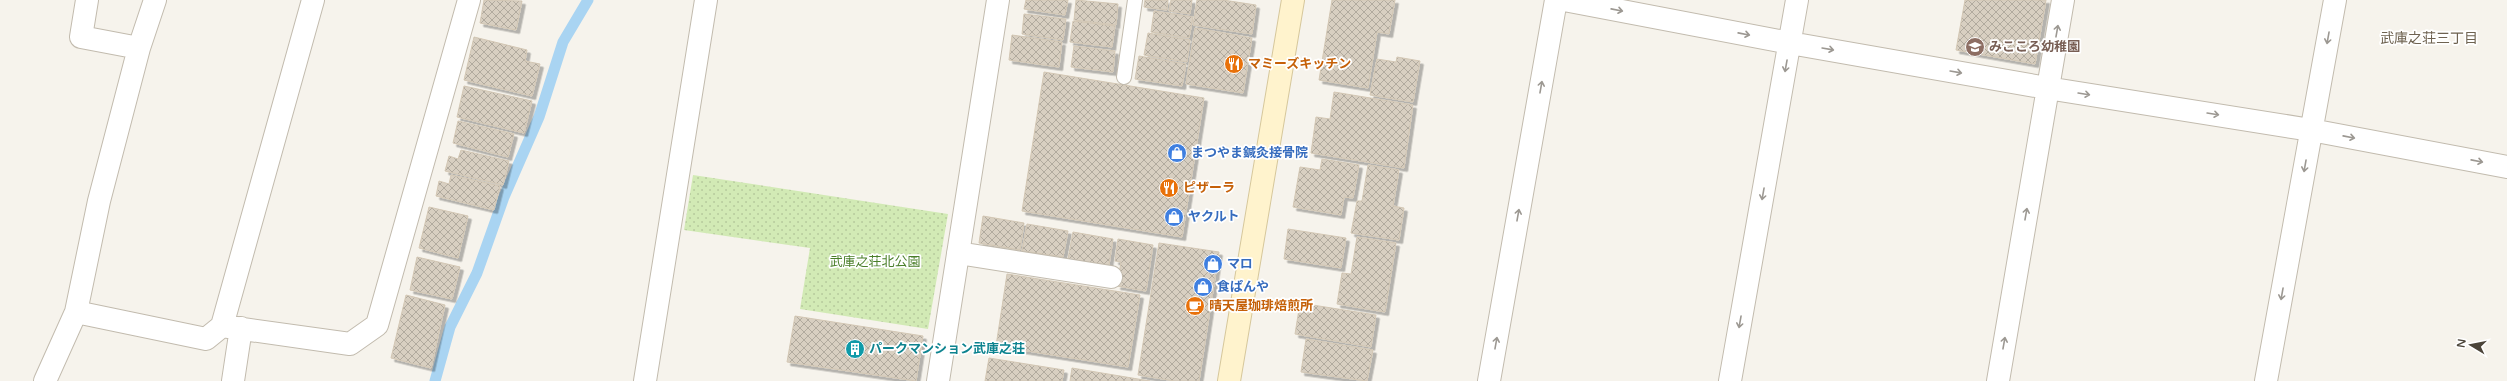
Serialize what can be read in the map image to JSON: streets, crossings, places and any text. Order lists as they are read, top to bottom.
{
  "districts": ["武庫之荘三丁目"],
  "parks": ["武庫之荘北公園"],
  "places": {
    "school or university": ["みこころ幼稚園"],
    "restaurant": ["マミーズキッチン", "ピザーラ"],
    "shop": [
      "まつやま鍼灸接骨院",
      "ヤクルト",
      "マロ",
      "食ぱんや"
    ],
    "cafe": ["晴天屋珈琲焙煎所"],
    "building": ["パークマンション武庫之荘"]
  },
  "north": "left"
}
